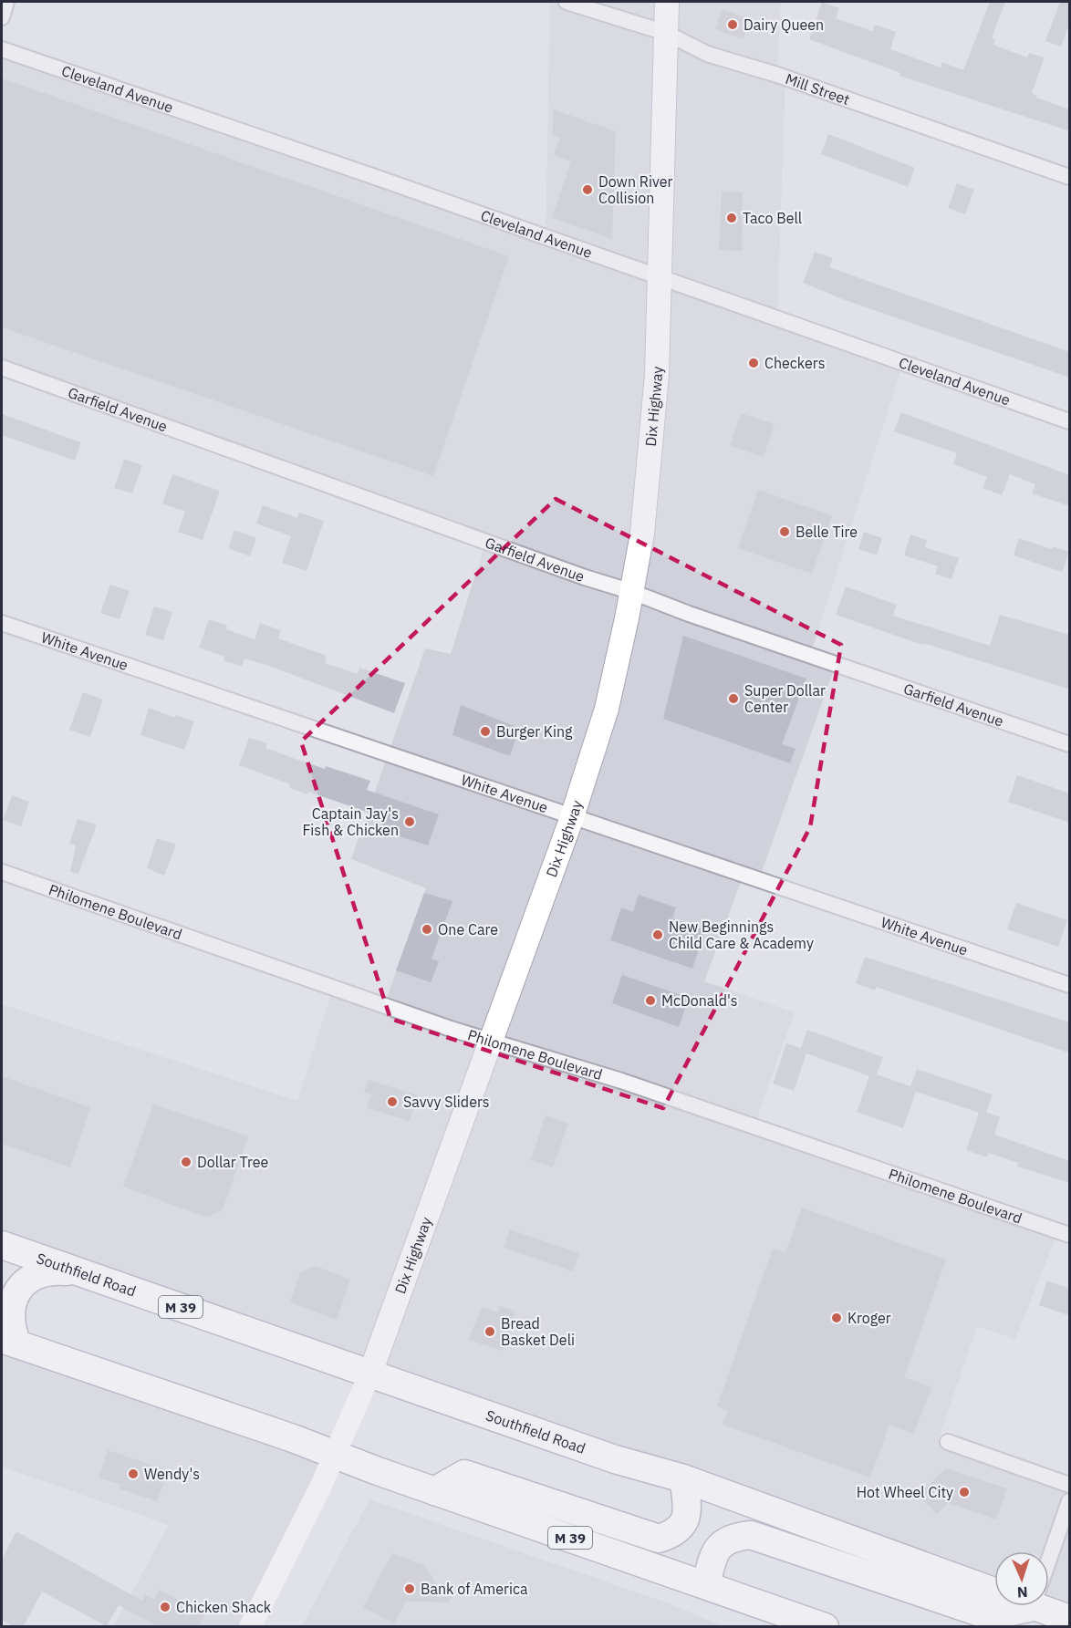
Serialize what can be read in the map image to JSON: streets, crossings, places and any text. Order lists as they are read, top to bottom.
{
  "streets": {
    "highway": ["Southfield Road", "M 39"],
    "main road": ["Dix Highway"],
    "street": [
      "Cleveland Avenue",
      "Mill Street",
      "Garfield Avenue",
      "White Avenue",
      "Philomene Boulevard"
    ]
  },
  "crossings": [
    ["Cleveland Avenue", "Dix Highway"],
    ["Mill Street", "Dix Highway"],
    ["Dix Highway", "Garfield Avenue"],
    ["Dix Highway", "White Avenue"],
    ["Dix Highway", "Philomene Boulevard"],
    ["Dix Highway", "Southfield Road"],
    ["Dix Highway", "M 39"]
  ],
  "places": [
    "Dairy Queen",
    "Down River Collision",
    "Taco Bell",
    "Checkers",
    "Belle Tire",
    "Super Dollar Center",
    "Burger King",
    "Captain Jay's Fish & Chicken",
    "One Care",
    "New Beginnings Child Care & Academy",
    "McDonald's",
    "Savvy Sliders",
    "Dollar Tree",
    "Kroger",
    "Bread Basket Deli",
    "Wendy's",
    "Hot Wheel City",
    "Bank of America",
    "Chicken Shack"
  ],
  "north": "bottom"
}
